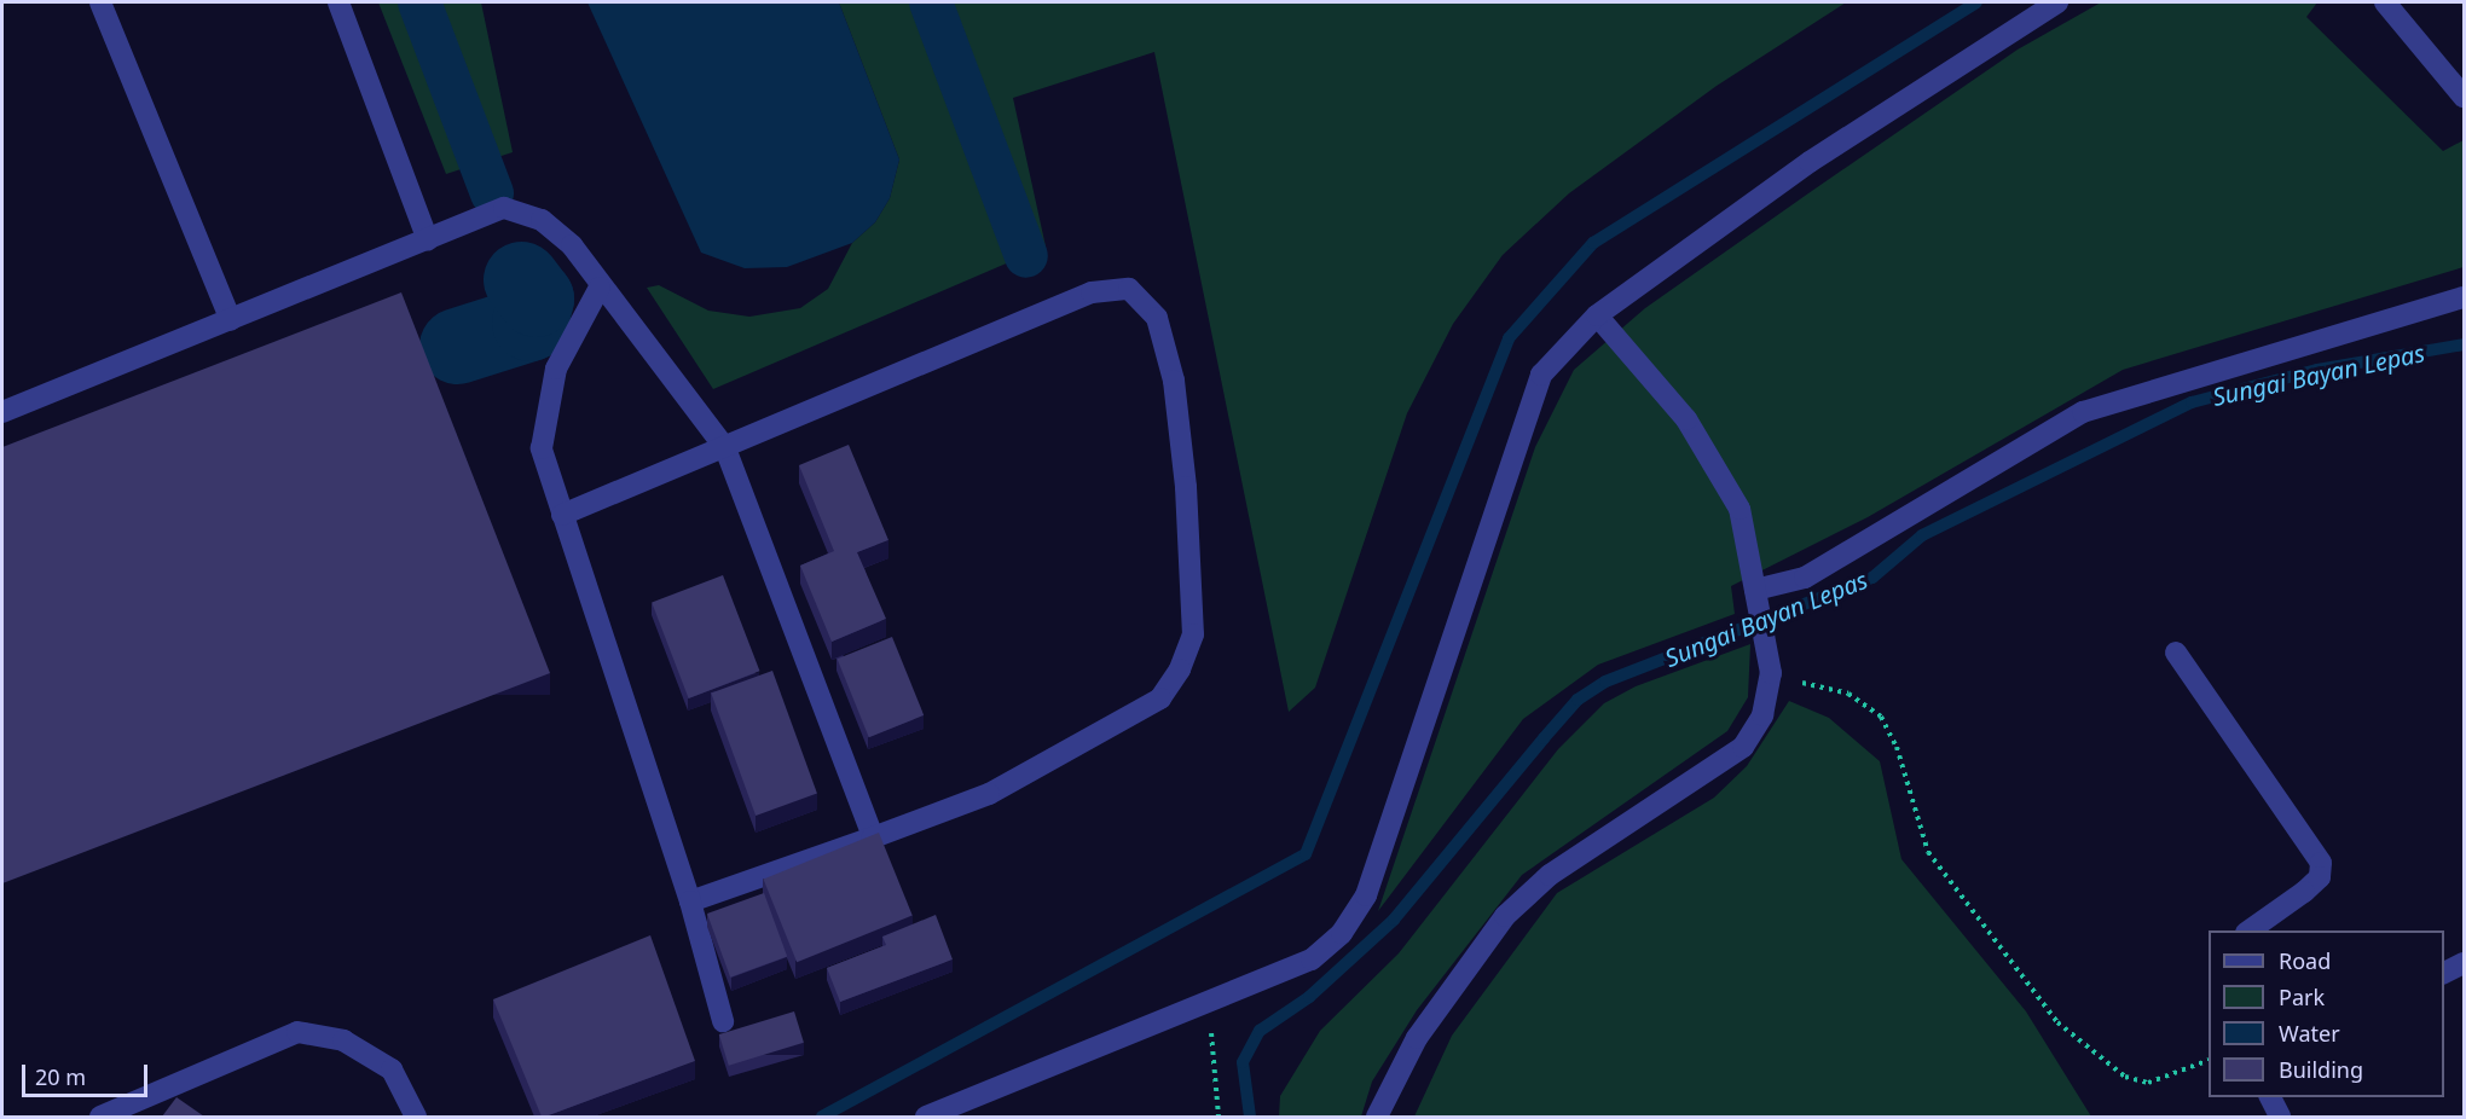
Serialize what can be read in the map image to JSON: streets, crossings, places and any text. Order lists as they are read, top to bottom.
{
  "water": ["Sungai Bayan Lepas"],
  "legend": [
    "Road",
    "Park",
    "Water",
    "Building"
  ],
  "scale_bar": "20 m"
}
